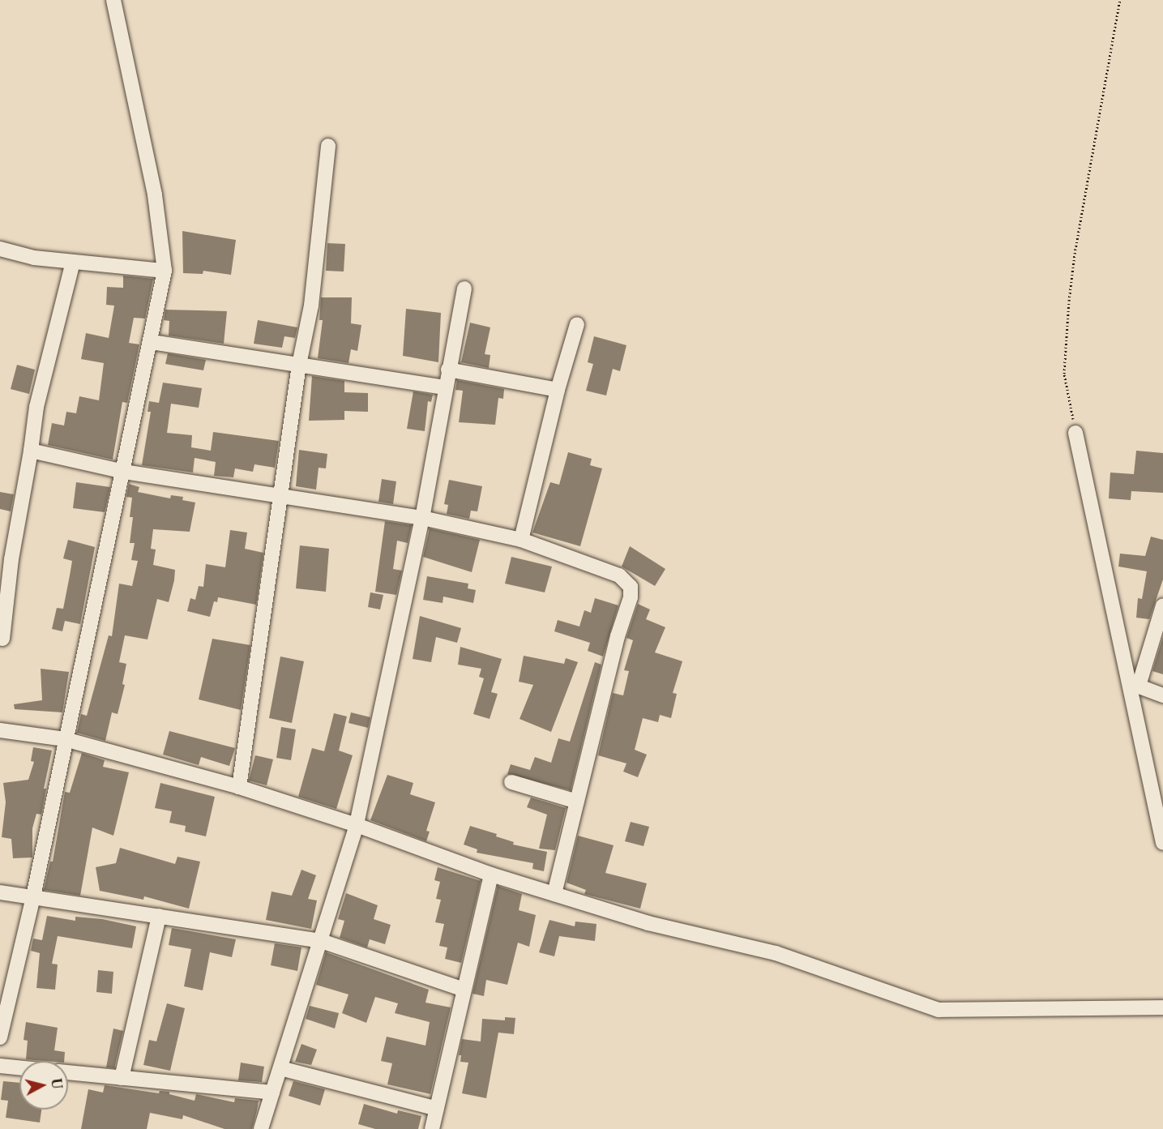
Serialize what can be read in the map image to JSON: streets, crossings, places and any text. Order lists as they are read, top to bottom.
{
  "north": "right"
}
